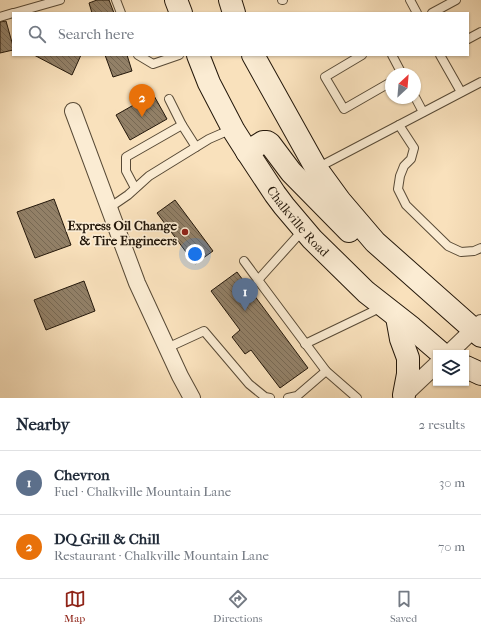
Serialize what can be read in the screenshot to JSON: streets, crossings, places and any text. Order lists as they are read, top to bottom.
{
  "streets": {
    "main road": ["Chalkville Road"]
  },
  "places": ["Express Oil Change & Tire Engineers"],
  "north": "top right",
  "page": {
    "search": "Search here",
    "pins": ["2", "1"],
    "heading": ["Nearby", "2 results"],
    "list": [
      {
        "mark": "1",
        "name": "Chevron",
        "note": "Fuel · Chalkville Mountain Lane",
        "value": "30 m"
      },
      {
        "mark": "2",
        "name": "DQ Grill & Chill",
        "note": "Restaurant · Chalkville Mountain Lane",
        "value": "70 m"
      }
    ],
    "nav": ["Map", "Directions", "Saved"]
  }
}
